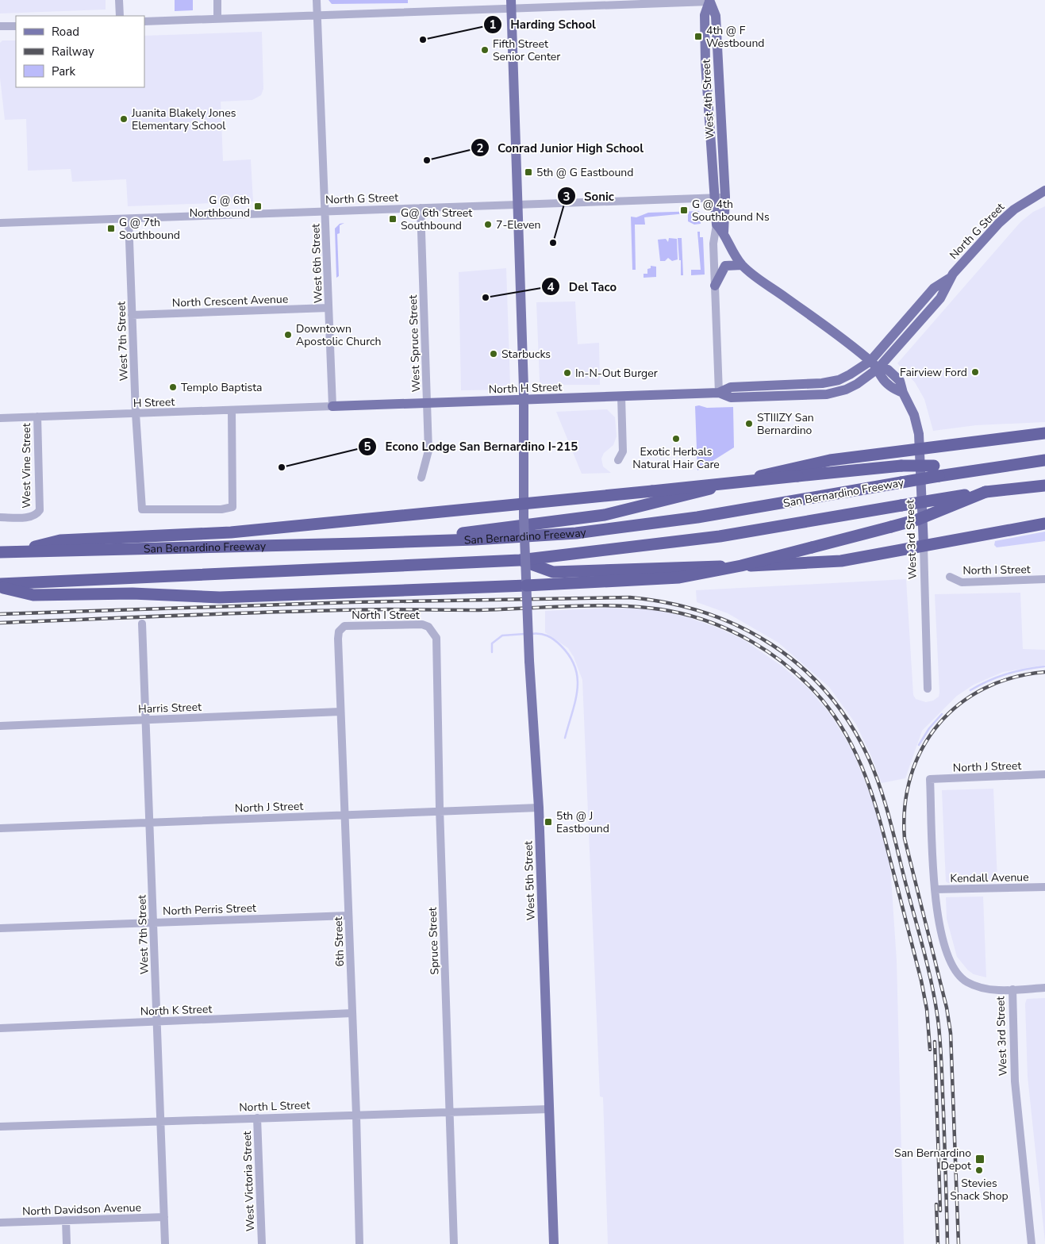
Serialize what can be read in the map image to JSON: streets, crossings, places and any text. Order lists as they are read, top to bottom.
{
  "streets": {
    "highway": ["San Bernardino Freeway"],
    "main road": [
      "West 4th Street",
      "North G Street",
      "North H Street",
      "West 3rd Street",
      "West 5th Street"
    ],
    "street": [
      "West 6th Street",
      "North Crescent Avenue",
      "West 7th Street",
      "West Spruce Street",
      "H Street",
      "West Vine Street",
      "North I Street",
      "Harris Street",
      "North J Street",
      "Kendall Avenue",
      "North Perris Street",
      "Spruce Street",
      "6th Street",
      "North K Street",
      "North L Street",
      "West Victoria Street",
      "North Davidson Avenue"
    ]
  },
  "crossings": [
    ["West 4th Street", "North G Street"],
    ["West 4th Street", "West 3rd Street"],
    ["North G Street", "West 6th Street"],
    ["North G Street", "West 7th Street"],
    ["North G Street", "West Spruce Street"],
    ["North G Street", "North H Street"],
    ["North G Street", "West 3rd Street"],
    ["North G Street", "West 5th Street"],
    ["West 6th Street", "North Crescent Avenue"],
    ["West 6th Street", "North H Street"],
    ["West 6th Street", "H Street"],
    ["North Crescent Avenue", "West 7th Street"],
    ["West 7th Street", "H Street"],
    ["West 7th Street", "Harris Street"],
    ["West 7th Street", "North J Street"],
    ["West 7th Street", "North Perris Street"],
    ["West 7th Street", "North K Street"],
    ["West 7th Street", "North L Street"],
    ["West 7th Street", "North Davidson Avenue"],
    ["West Spruce Street", "North H Street"],
    ["North H Street", "H Street"],
    ["North H Street", "West 3rd Street"],
    ["North H Street", "West 5th Street"],
    ["H Street", "West Vine Street"],
    ["West 3rd Street", "North J Street"],
    ["West 3rd Street", "Kendall Avenue"],
    ["North I Street", "Spruce Street"],
    ["North I Street", "6th Street"],
    ["Harris Street", "6th Street"],
    ["North J Street", "West 5th Street"],
    ["North J Street", "Spruce Street"],
    ["North J Street", "6th Street"],
    ["West 5th Street", "North L Street"],
    ["North Perris Street", "6th Street"],
    ["Spruce Street", "North L Street"],
    ["6th Street", "North K Street"],
    ["6th Street", "North L Street"],
    ["North L Street", "West Victoria Street"]
  ],
  "places": {
    "transit": [
      "4th @ F Westbound",
      "5th @ G Eastbound",
      "G @ 6th Northbound",
      "G @ 4th Southbound Ns",
      "G@ 6th Street Southbound",
      "G @ 7th Southbound",
      "5th @ J Eastbound",
      "San Bernardino Depot"
    ],
    "other": [
      "Harding School",
      "Fifth Street Senior Center",
      "Juanita Blakely Jones Elementary School",
      "Conrad Junior High School",
      "7-Eleven",
      "Sonic",
      "Del Taco",
      "Downtown Apostolic Church",
      "Starbucks",
      "Fairview Ford",
      "In-N-Out Burger",
      "Templo Baptista",
      "STIIIZY San Bernardino",
      "Exotic Herbals Natural Hair Care",
      "Econo Lodge San Bernardino I-215",
      "Stevies Snack Shop"
    ]
  },
  "legend": ["Road", "Railway", "Park"]
}
